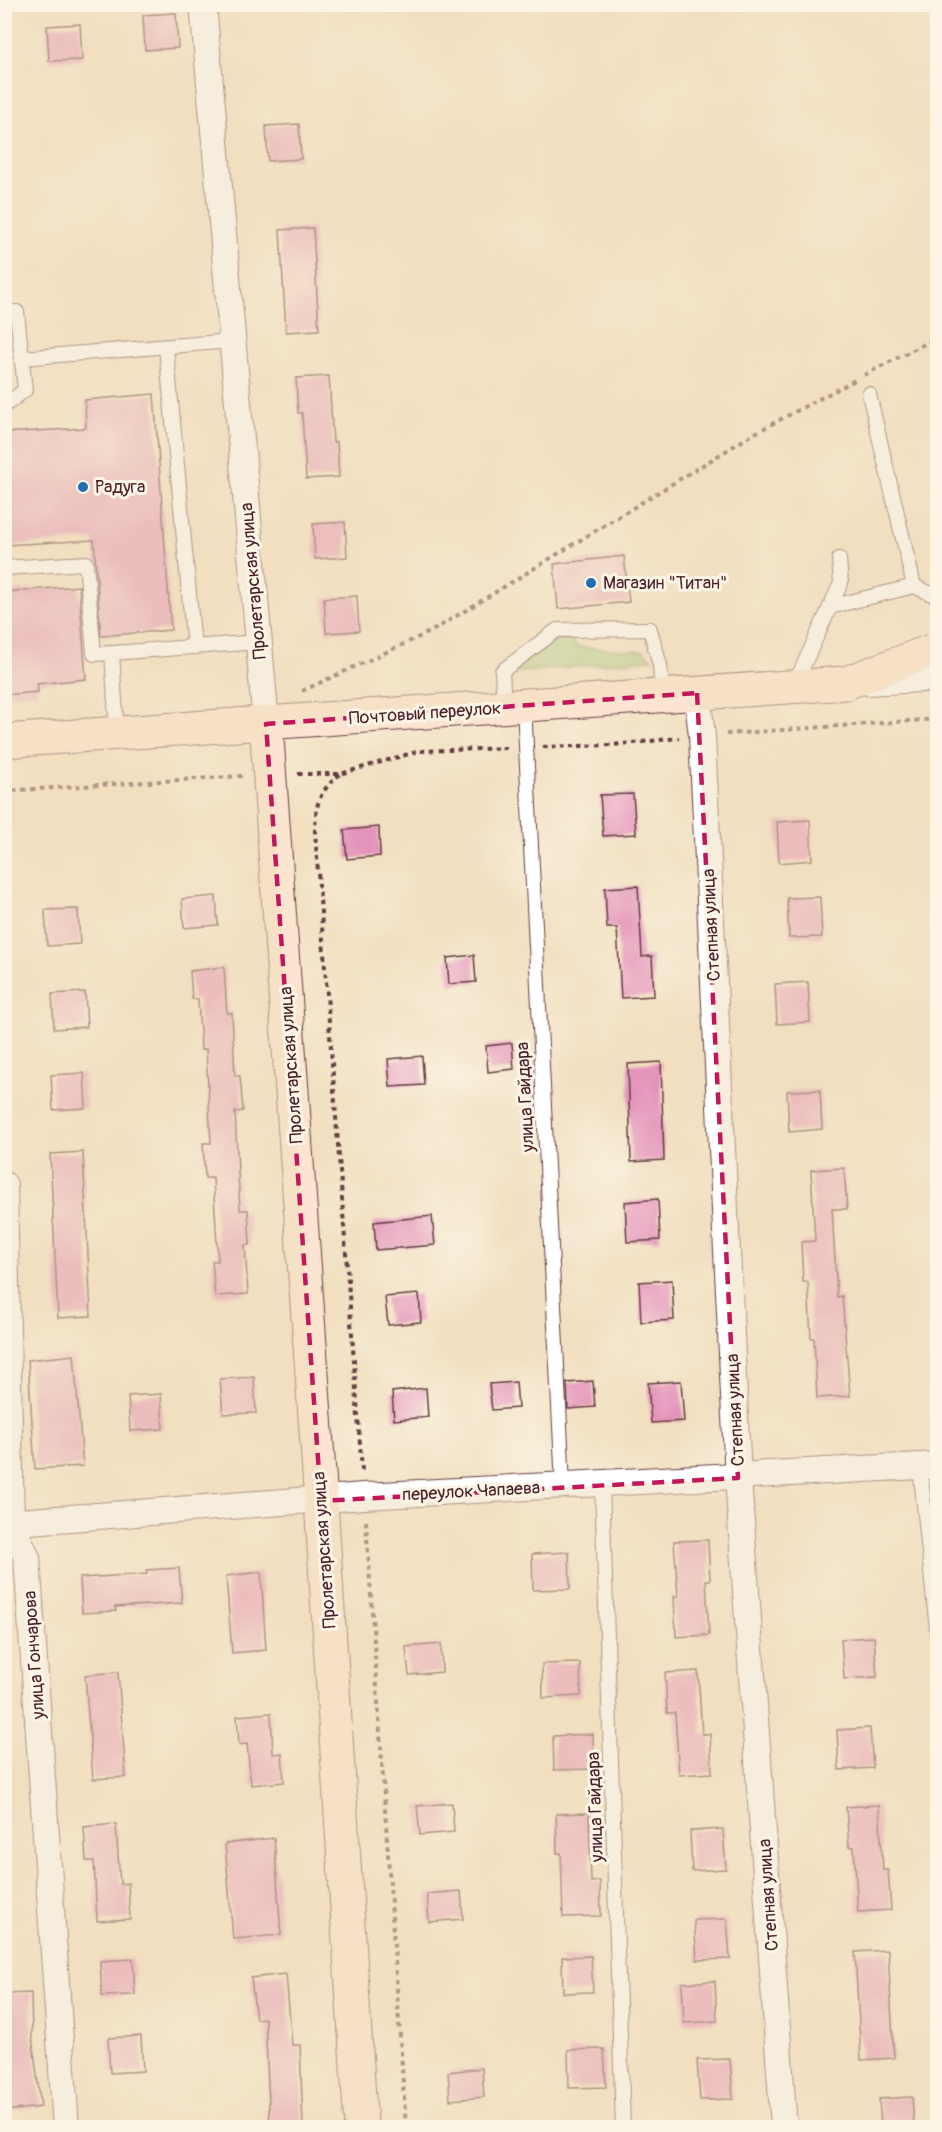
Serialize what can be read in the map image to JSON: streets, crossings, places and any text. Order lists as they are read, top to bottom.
{
  "streets": {
    "main road": ["Пролетарская улица", "Почтовый переулок"],
    "street": ["Степная улица", "переулок Чапаева", "улица Гончарова"],
    "lane": ["улица Гайдара"]
  },
  "crossings": [
    ["Пролетарская улица", "Почтовый переулок"],
    ["Пролетарская улица", "переулок Чапаева"],
    ["Почтовый переулок", "Степная улица"],
    ["Почтовый переулок", "улица Гайдара"],
    ["Степная улица", "переулок Чапаева"],
    ["улица Гайдара", "переулок Чапаева"],
    ["переулок Чапаева", "улица Гончарова"]
  ],
  "places": ["Радуга", "Магазин \"Титан\""]
}
